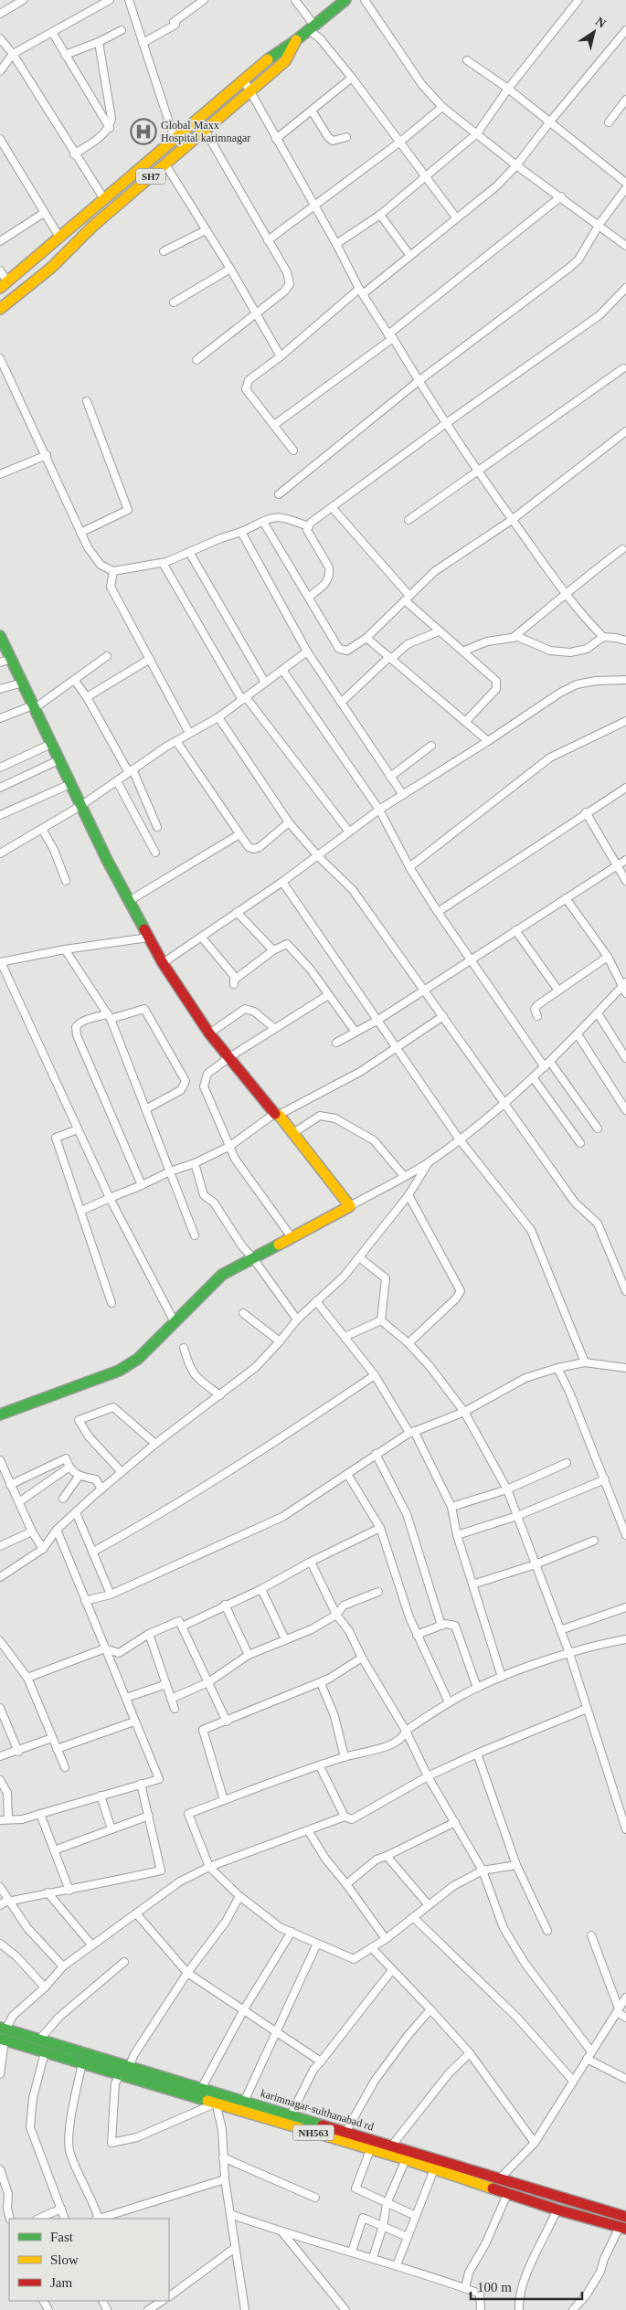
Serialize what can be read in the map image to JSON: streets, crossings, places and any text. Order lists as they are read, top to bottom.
{
  "streets": {
    "main road": ["SH7", "karimnagar-sulthanabad rd", "NH563"]
  },
  "crossings": [
    ["karimnagar-sulthanabad rd", "NH563"]
  ],
  "places": {
    "hospital": ["Global Maxx Hospital karimnagar"]
  },
  "legend": ["Fast", "Slow", "Jam"],
  "scale_bar": "100 m",
  "north": "top right"
}
